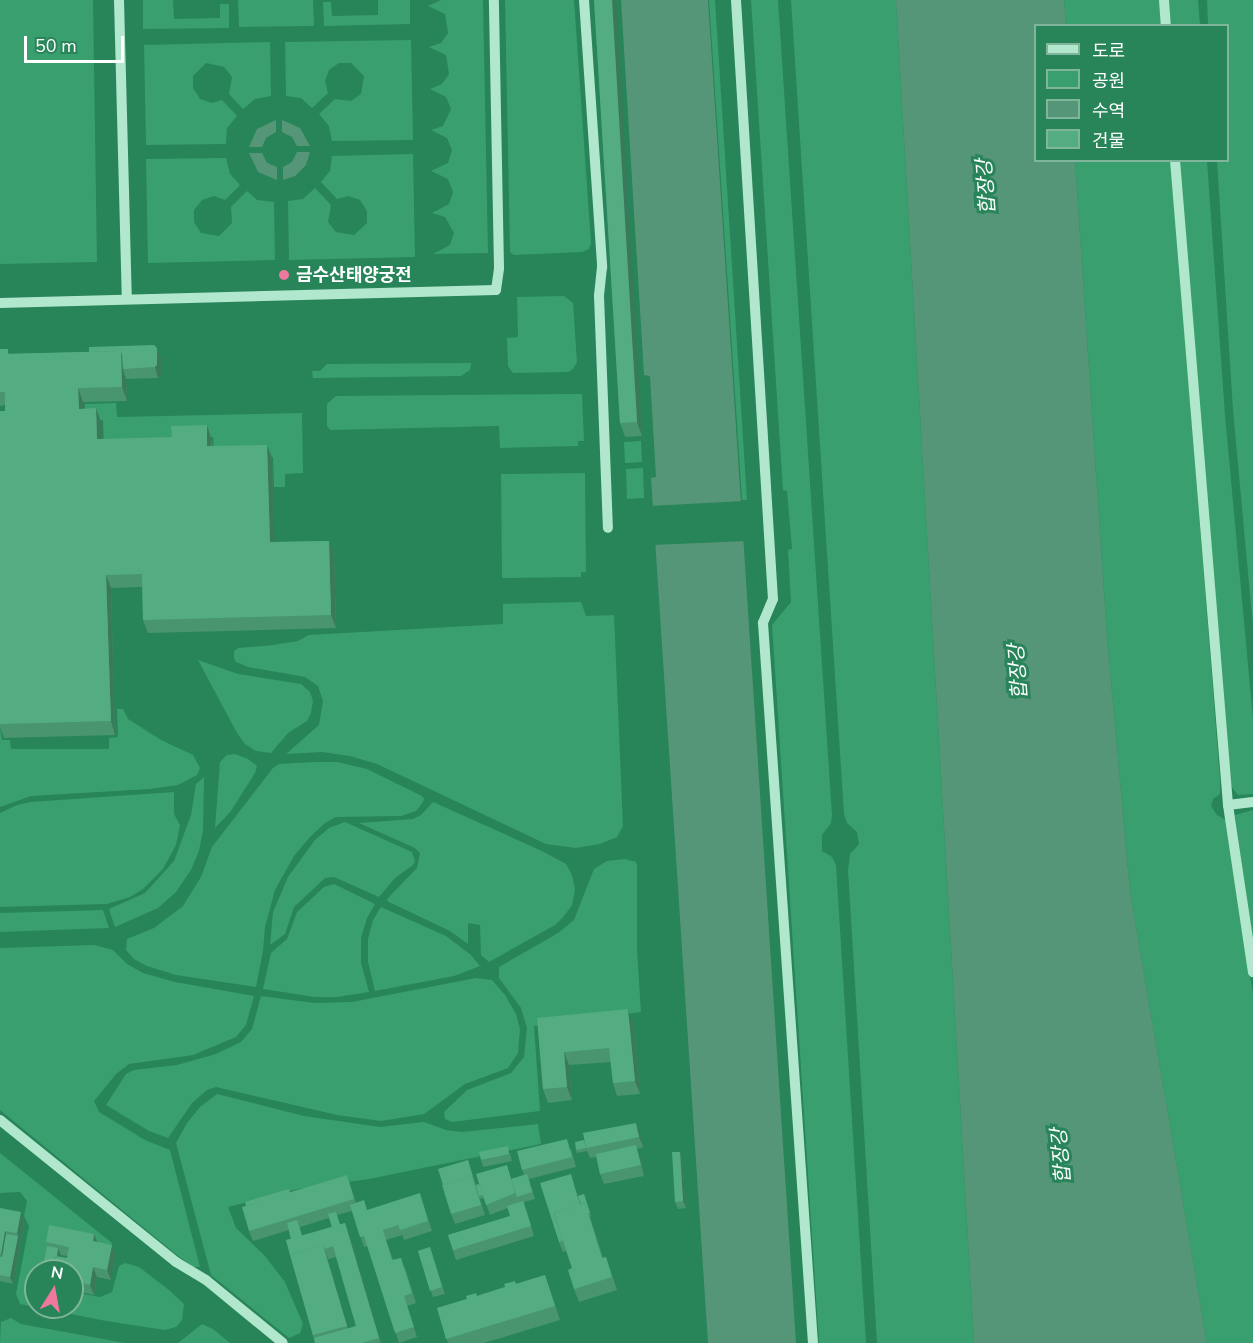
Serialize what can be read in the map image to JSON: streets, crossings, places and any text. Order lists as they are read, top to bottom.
{
  "water": ["합장강"],
  "places": ["금수산태양궁전"],
  "legend": [
    "도로",
    "공원",
    "수역",
    "건물"
  ],
  "scale_bar": "50 m",
  "north": "top"
}
